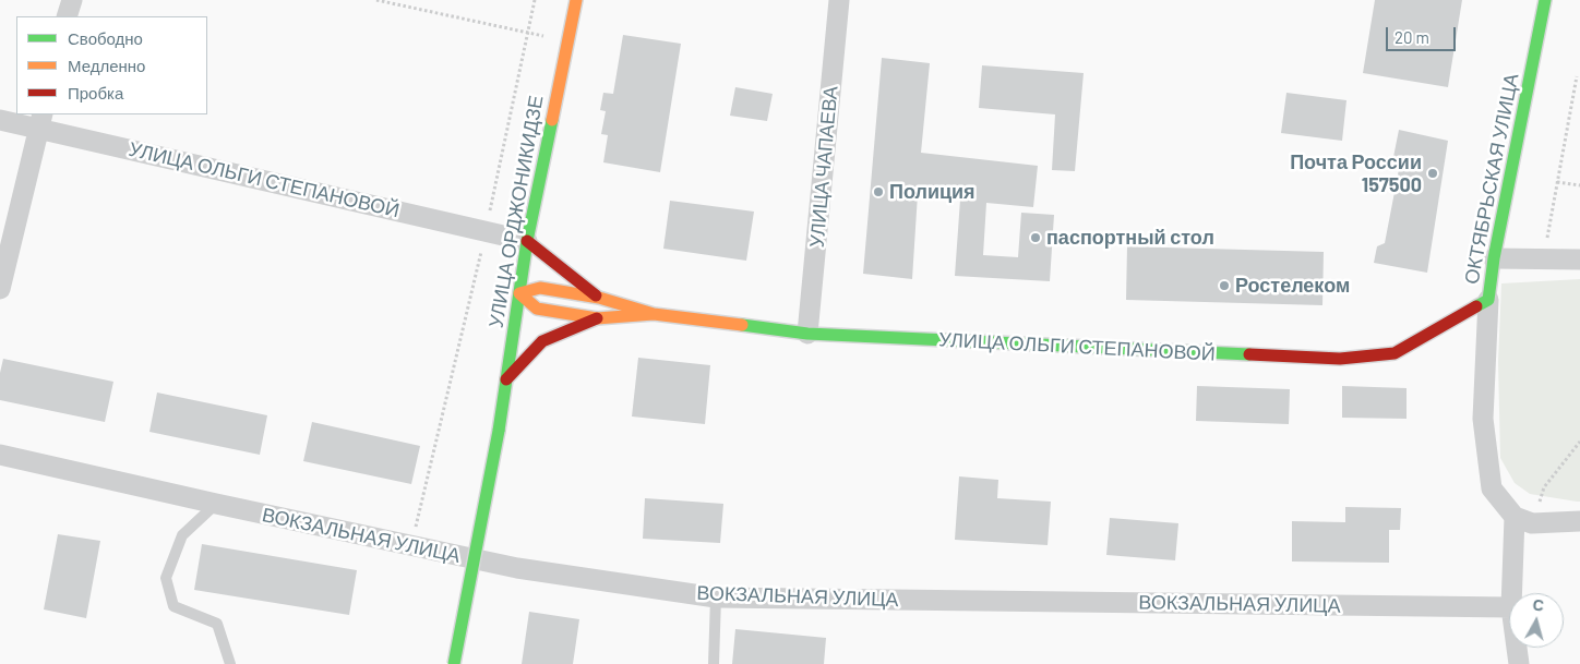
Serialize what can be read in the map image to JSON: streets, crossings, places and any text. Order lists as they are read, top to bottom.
{
  "streets": {
    "main road": ["ОКТЯБРЬСКАЯ УЛИЦА", "УЛИЦА ОЛЬГИ СТЕПАНОВОЙ", "УЛИЦА ОРДЖОНИКИДЗЕ"],
    "street": ["УЛИЦА ЧАПАЕВА", "ВОКЗАЛЬНАЯ УЛИЦА"]
  },
  "crossings": [
    ["УЛИЦА ЧАПАЕВА", "УЛИЦА ОЛЬГИ СТЕПАНОВОЙ"],
    ["ОКТЯБРЬСКАЯ УЛИЦА", "УЛИЦА ОЛЬГИ СТЕПАНОВОЙ"],
    ["УЛИЦА ОЛЬГИ СТЕПАНОВОЙ", "УЛИЦА ОРДЖОНИКИДЗЕ"]
  ],
  "places": [
    "Почта России 157500",
    "Полиция",
    "паспортный стол",
    "Ростелеком"
  ],
  "legend": ["Свободно", "Медленно", "Пробка"],
  "scale_bar": "20 m",
  "north": "top"
}
